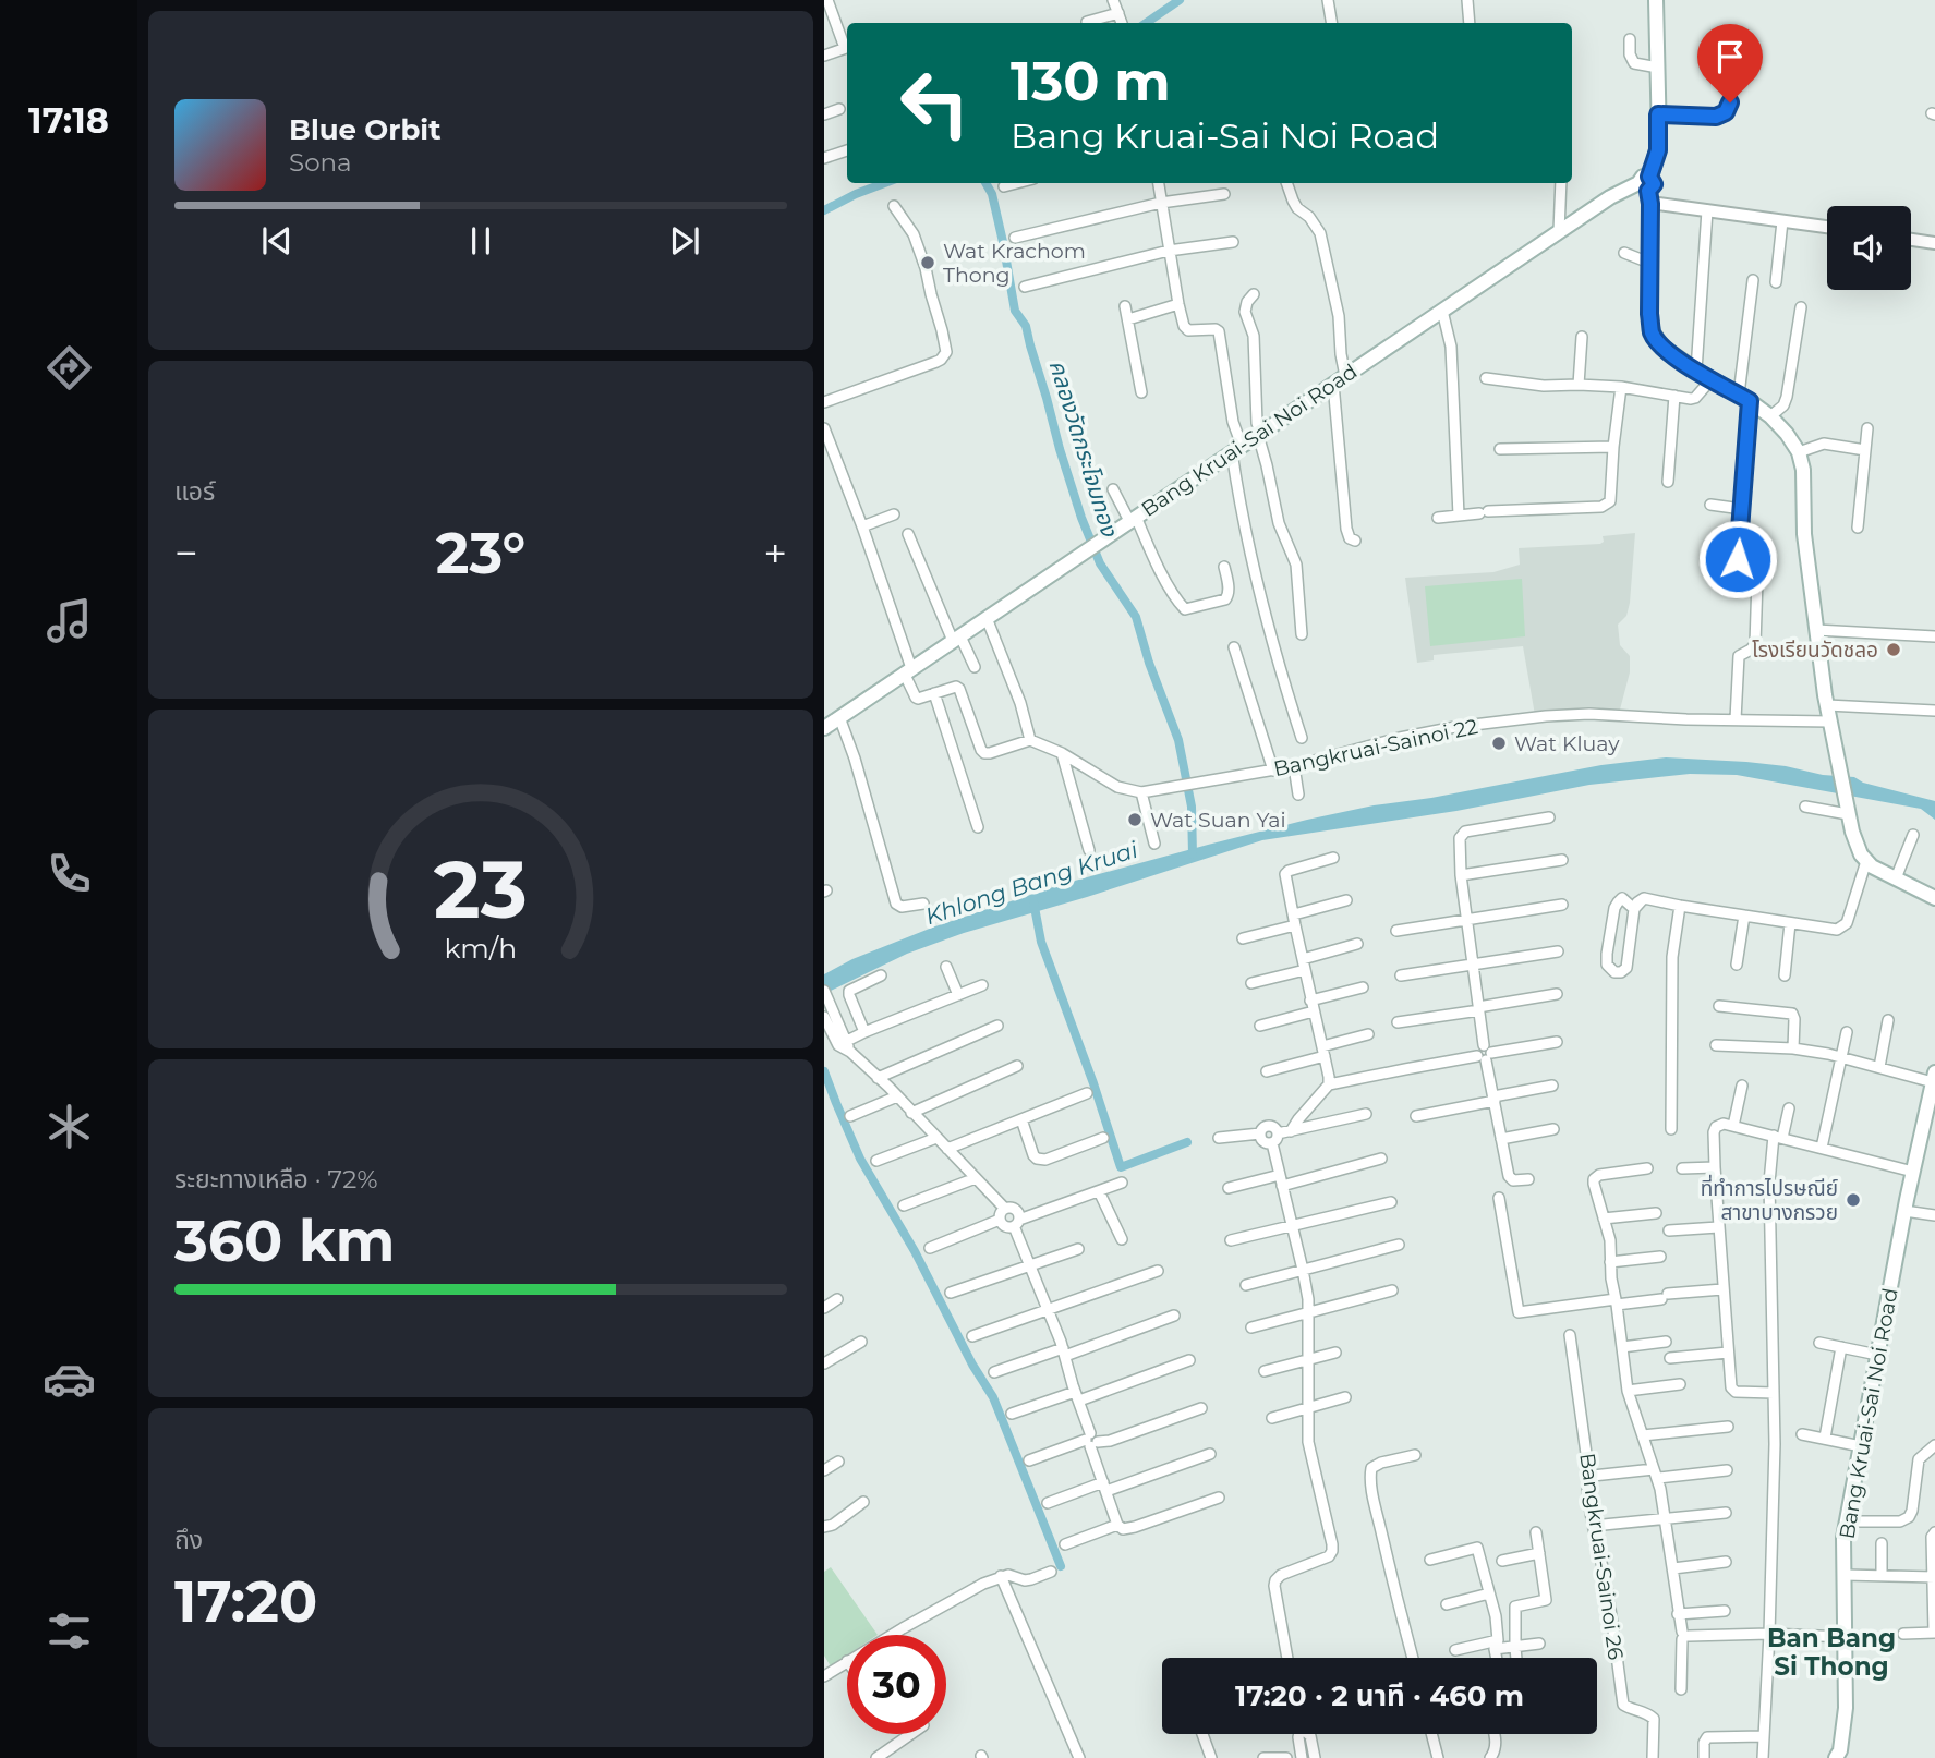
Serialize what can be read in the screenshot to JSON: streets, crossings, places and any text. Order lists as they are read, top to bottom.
{
  "streets": {
    "main road": ["Bang Kruai-Sai Noi Road"],
    "street": ["Bangkruai-Sainoi 22", "Bangkruai-Sainoi 26"]
  },
  "districts": ["Ban Bang Si Thong"],
  "water": ["คลองวัดกระโจมทอง", "Khlong Bang Kruai"],
  "places": [
    "Wat Krachom Thong",
    "โรงเรียนวัดชลอ",
    "Wat Kluay",
    "Wat Suan Yai",
    "ที่ทำการไปรษณีย์ สาขาบางกรวย"
  ],
  "page": {
    "tabs": "17:18",
    "turn": ["130 m", "Bang Kruai-Sai Noi Road"],
    "song": ["Blue Orbit", "Sona"],
    "tile": [
      "แอร์",
      ["ระยะทางเหลือ · 72%", "360 km"],
      ["ถึง", "17:20"]
    ],
    "heat": ["−", "23°", "+"],
    "limit": "30",
    "trip": "17:20 · 2 นาที · 460 m",
    "gauge": ["23", "km/h"]
  }
}
